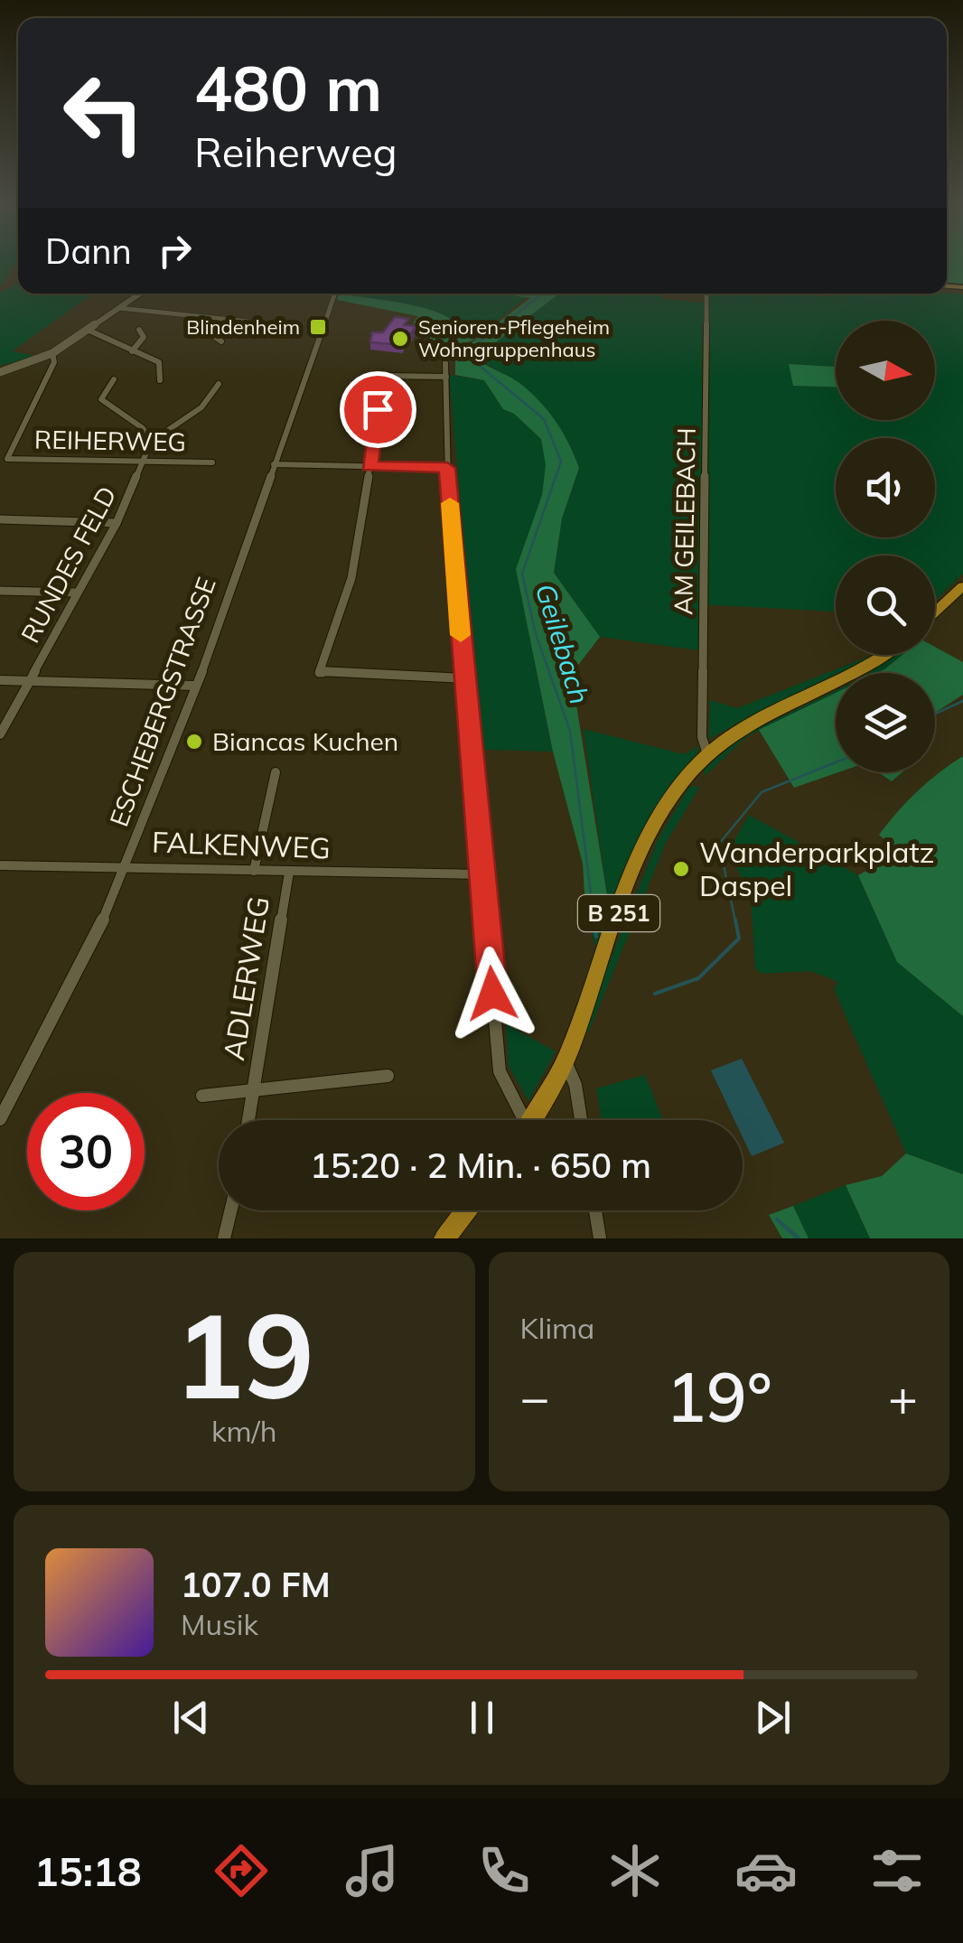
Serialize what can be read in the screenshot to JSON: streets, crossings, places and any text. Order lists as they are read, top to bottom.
{
  "streets": {
    "main road": ["B 251"],
    "street": [
      "REIHERWEG",
      "AM GEILEBACH",
      "RUNDES FELD",
      "ESCHEBERGSTRASSE",
      "FALKENWEG",
      "ADLERWEG"
    ]
  },
  "crossings": [
    ["REIHERWEG", "RUNDES FELD"],
    ["AM GEILEBACH", "B 251"],
    ["ESCHEBERGSTRASSE", "FALKENWEG"],
    ["FALKENWEG", "ADLERWEG"]
  ],
  "water": ["Geilebach"],
  "places": {
    "transit": ["Blindenheim"],
    "other": ["Senioren-Pflegeheim Wohngruppenhaus", "Biancas Kuchen", "Wanderparkplatz Daspel"]
  },
  "north": "right",
  "page": {
    "turn": ["480 m", "Reiherweg"],
    "then": "Dann",
    "limit": "30",
    "trip": "15:20 · 2 Min. · 650 m",
    "tile": [
      ["19", "km/h"],
      "Klima"
    ],
    "heat": ["−", "19°", "+"],
    "song": ["107.0 FM", "Musik"],
    "tabs": "15:18"
  }
}
